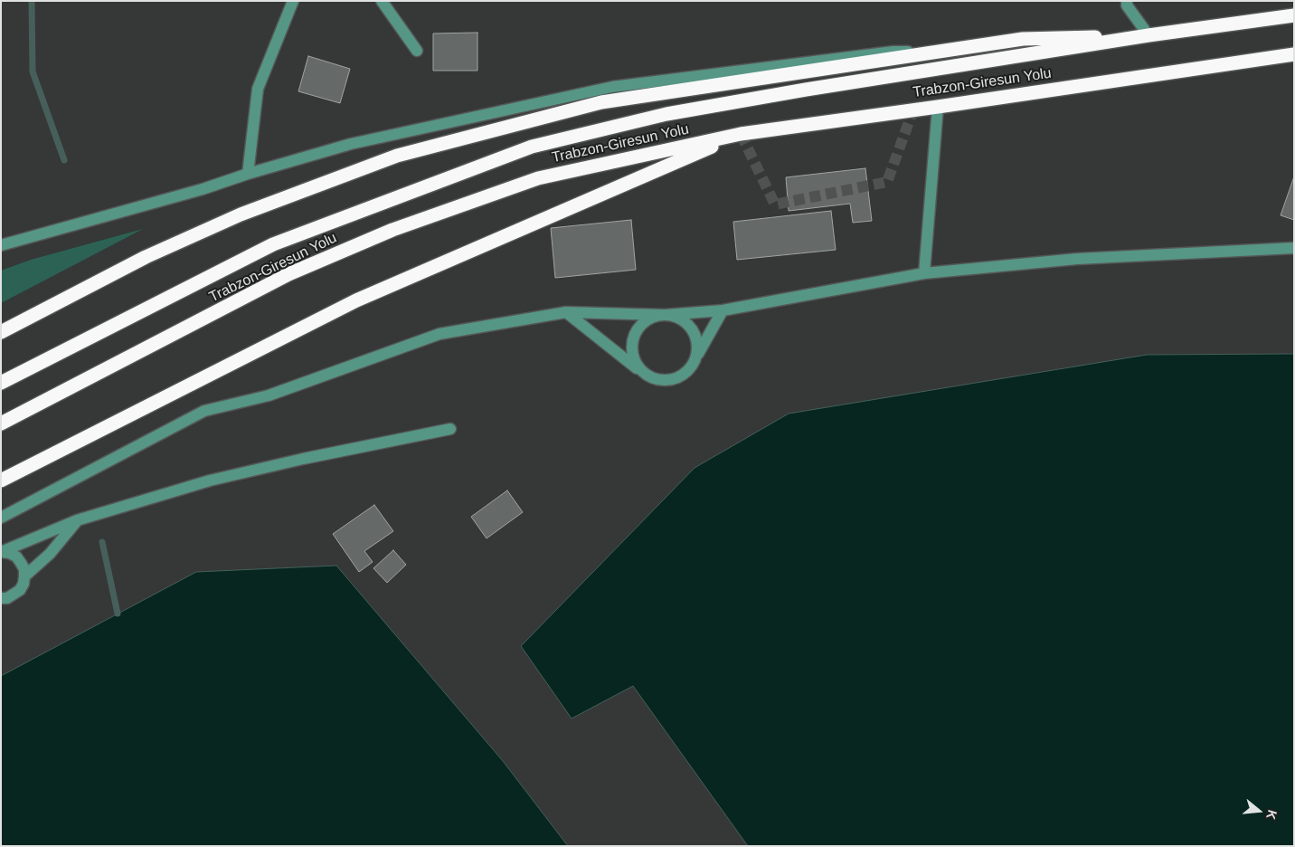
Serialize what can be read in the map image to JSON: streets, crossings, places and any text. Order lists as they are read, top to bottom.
{
  "streets": {
    "highway": ["Trabzon-Giresun Yolu"]
  },
  "north": "right"
}
